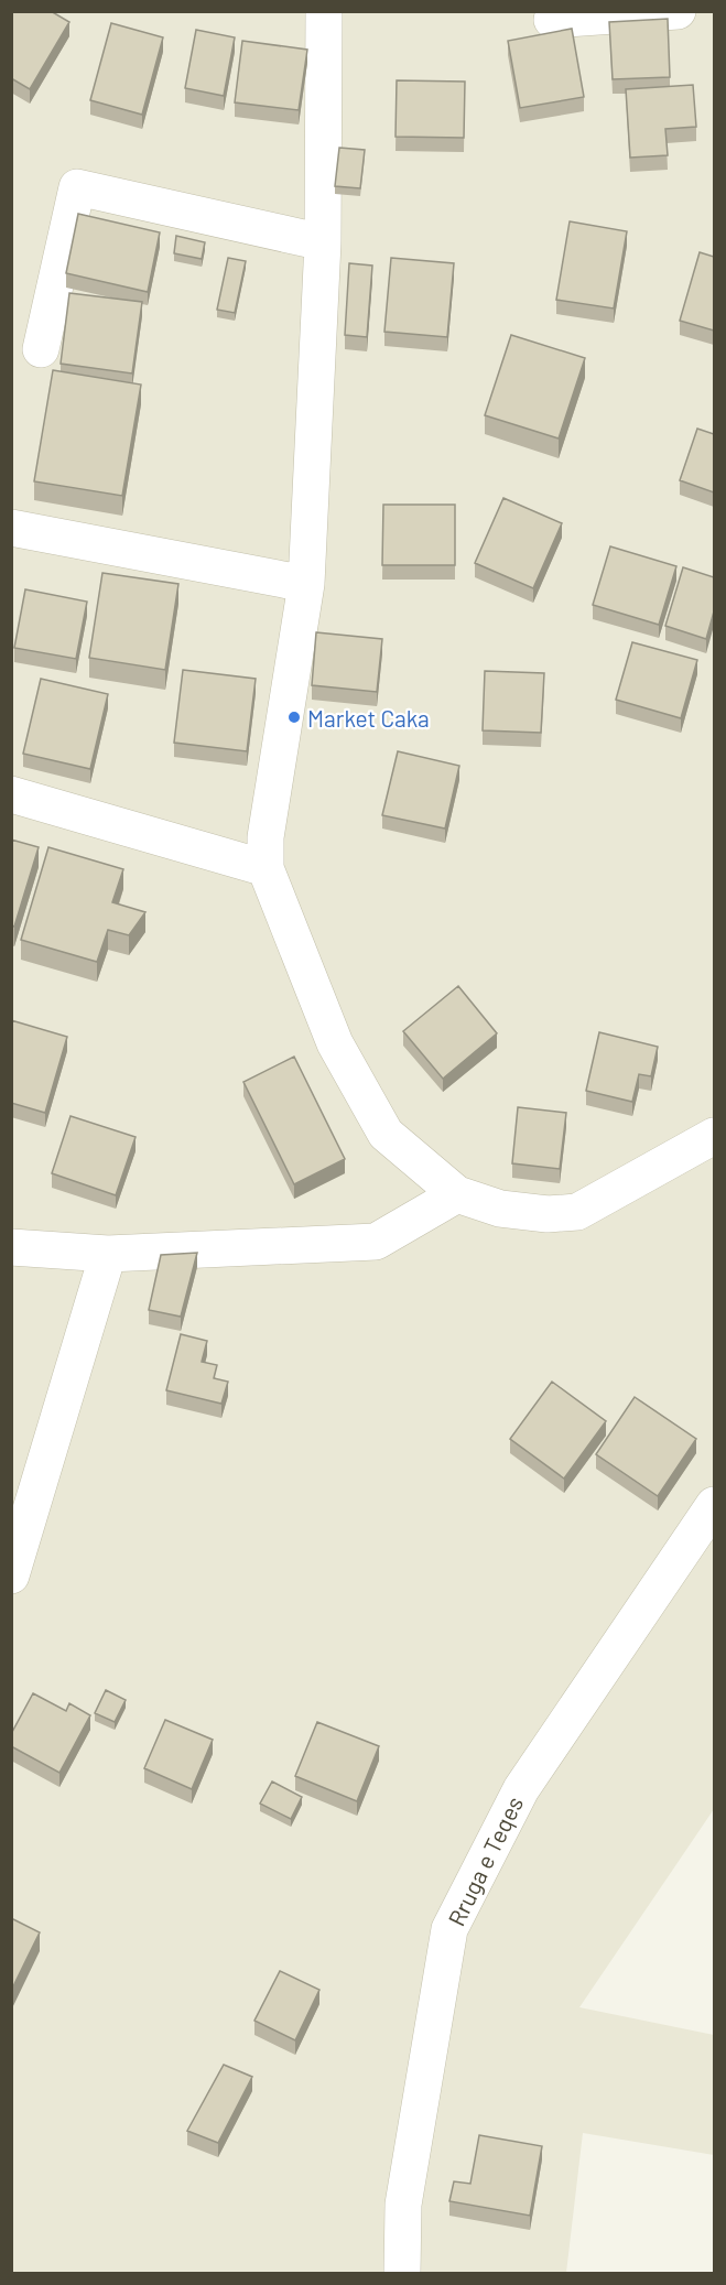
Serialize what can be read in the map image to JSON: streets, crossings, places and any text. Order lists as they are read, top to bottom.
{
  "streets": {
    "street": ["Rruga e Teqes"]
  },
  "places": ["Market Caka"]
}
